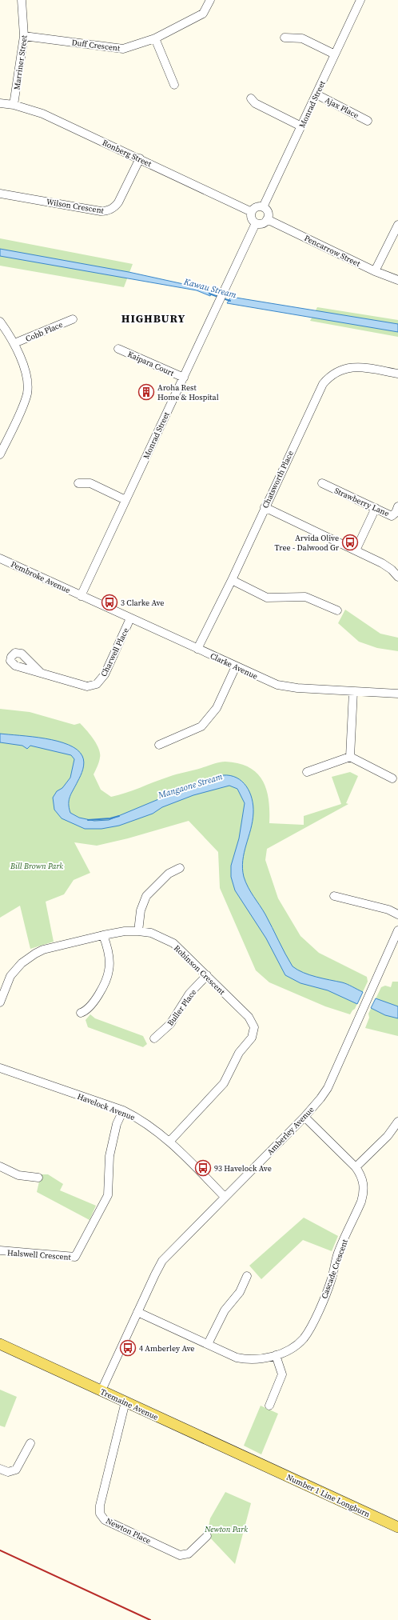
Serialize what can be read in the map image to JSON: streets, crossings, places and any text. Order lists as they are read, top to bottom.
{
  "streets": {
    "main road": ["Tremaine Avenue", "Number 1 Line Longburn"],
    "street": [
      "Duff Crescent",
      "Marriner Street",
      "Monrad Street",
      "Ajax Place",
      "Ronberg Street",
      "Wilson Crescent",
      "Pencarrow Street",
      "Cobb Place",
      "Kaipara Court",
      "Chatsworth Place",
      "Strawberry Lane",
      "Pembroke Avenue",
      "Charwell Place",
      "Clarke Avenue",
      "Robinson Crescent",
      "Buller Place",
      "Havelock Avenue",
      "Amberley Avenue",
      "Halswell Crescent",
      "Cascade Crescent",
      "Newton Place"
    ]
  },
  "crossings": [
    ["Duff Crescent", "Marriner Street"],
    ["Marriner Street", "Ronberg Street"],
    ["Monrad Street", "Ajax Place"],
    ["Monrad Street", "Ronberg Street"],
    ["Monrad Street", "Pencarrow Street"],
    ["Monrad Street", "Kaipara Court"],
    ["Monrad Street", "Pembroke Avenue"],
    ["Monrad Street", "Clarke Avenue"],
    ["Ronberg Street", "Wilson Crescent"],
    ["Ronberg Street", "Pencarrow Street"],
    ["Chatsworth Place", "Clarke Avenue"],
    ["Pembroke Avenue", "Clarke Avenue"],
    ["Charwell Place", "Clarke Avenue"],
    ["Robinson Crescent", "Buller Place"],
    ["Robinson Crescent", "Havelock Avenue"],
    ["Havelock Avenue", "Amberley Avenue"],
    ["Havelock Avenue", "Halswell Crescent"],
    ["Amberley Avenue", "Cascade Crescent"],
    ["Amberley Avenue", "Tremaine Avenue"],
    ["Tremaine Avenue", "Number 1 Line Longburn"],
    ["Tremaine Avenue", "Newton Place"]
  ],
  "districts": ["HIGHBURY"],
  "water": ["Kawau Stream", "Mangaone Stream"],
  "parks": ["Bill Brown Park", "Newton Park"],
  "places": {
    "building": ["Aroha Rest Home & Hospital"],
    "bus stop": [
      "Arvida Olive Tree - Dalwood Gr",
      "3 Clarke Ave",
      "93 Havelock Ave",
      "4 Amberley Ave"
    ]
  }
}
